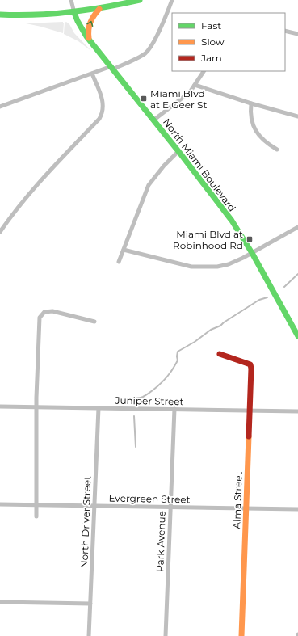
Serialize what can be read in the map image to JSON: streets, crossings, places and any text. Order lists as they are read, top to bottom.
{
  "streets": {
    "main road": ["North Miami Boulevard", "Alma Street"],
    "street": [
      "Juniper Street",
      "Evergreen Street",
      "North Driver Street",
      "Park Avenue"
    ]
  },
  "crossings": [
    ["Juniper Street", "Alma Street"],
    ["Juniper Street", "North Driver Street"],
    ["Juniper Street", "Park Avenue"],
    ["Evergreen Street", "Alma Street"],
    ["Evergreen Street", "North Driver Street"],
    ["Evergreen Street", "Park Avenue"]
  ],
  "places": {
    "transit": ["Miami Blvd at E Geer St", "Miami Blvd at Robinhood Rd"]
  },
  "legend": ["Fast", "Slow", "Jam"]
}
